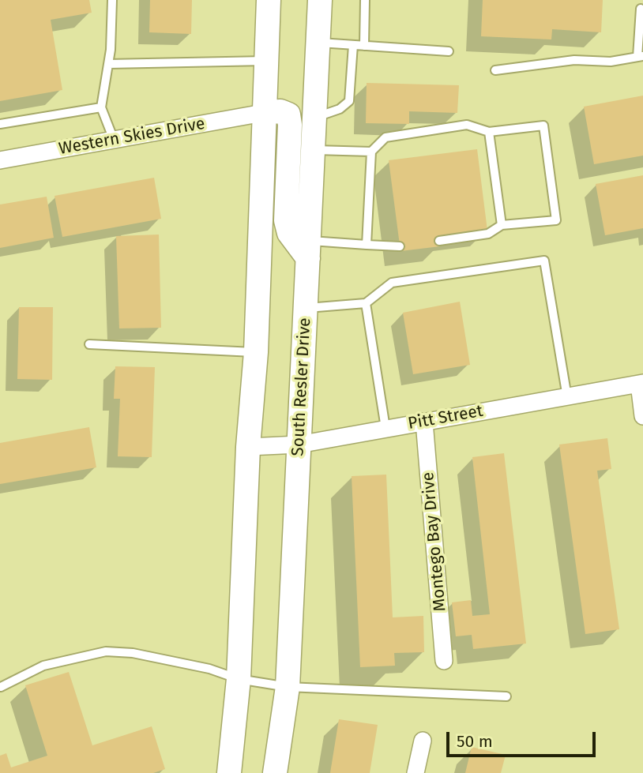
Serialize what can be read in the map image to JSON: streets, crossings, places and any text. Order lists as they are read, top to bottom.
{
  "streets": {
    "main road": ["South Resler Drive"],
    "street": ["Western Skies Drive", "Pitt Street", "Montego Bay Drive"]
  },
  "crossings": [
    ["South Resler Drive", "Pitt Street"],
    ["Pitt Street", "Montego Bay Drive"]
  ],
  "scale_bar": "50 m"
}
